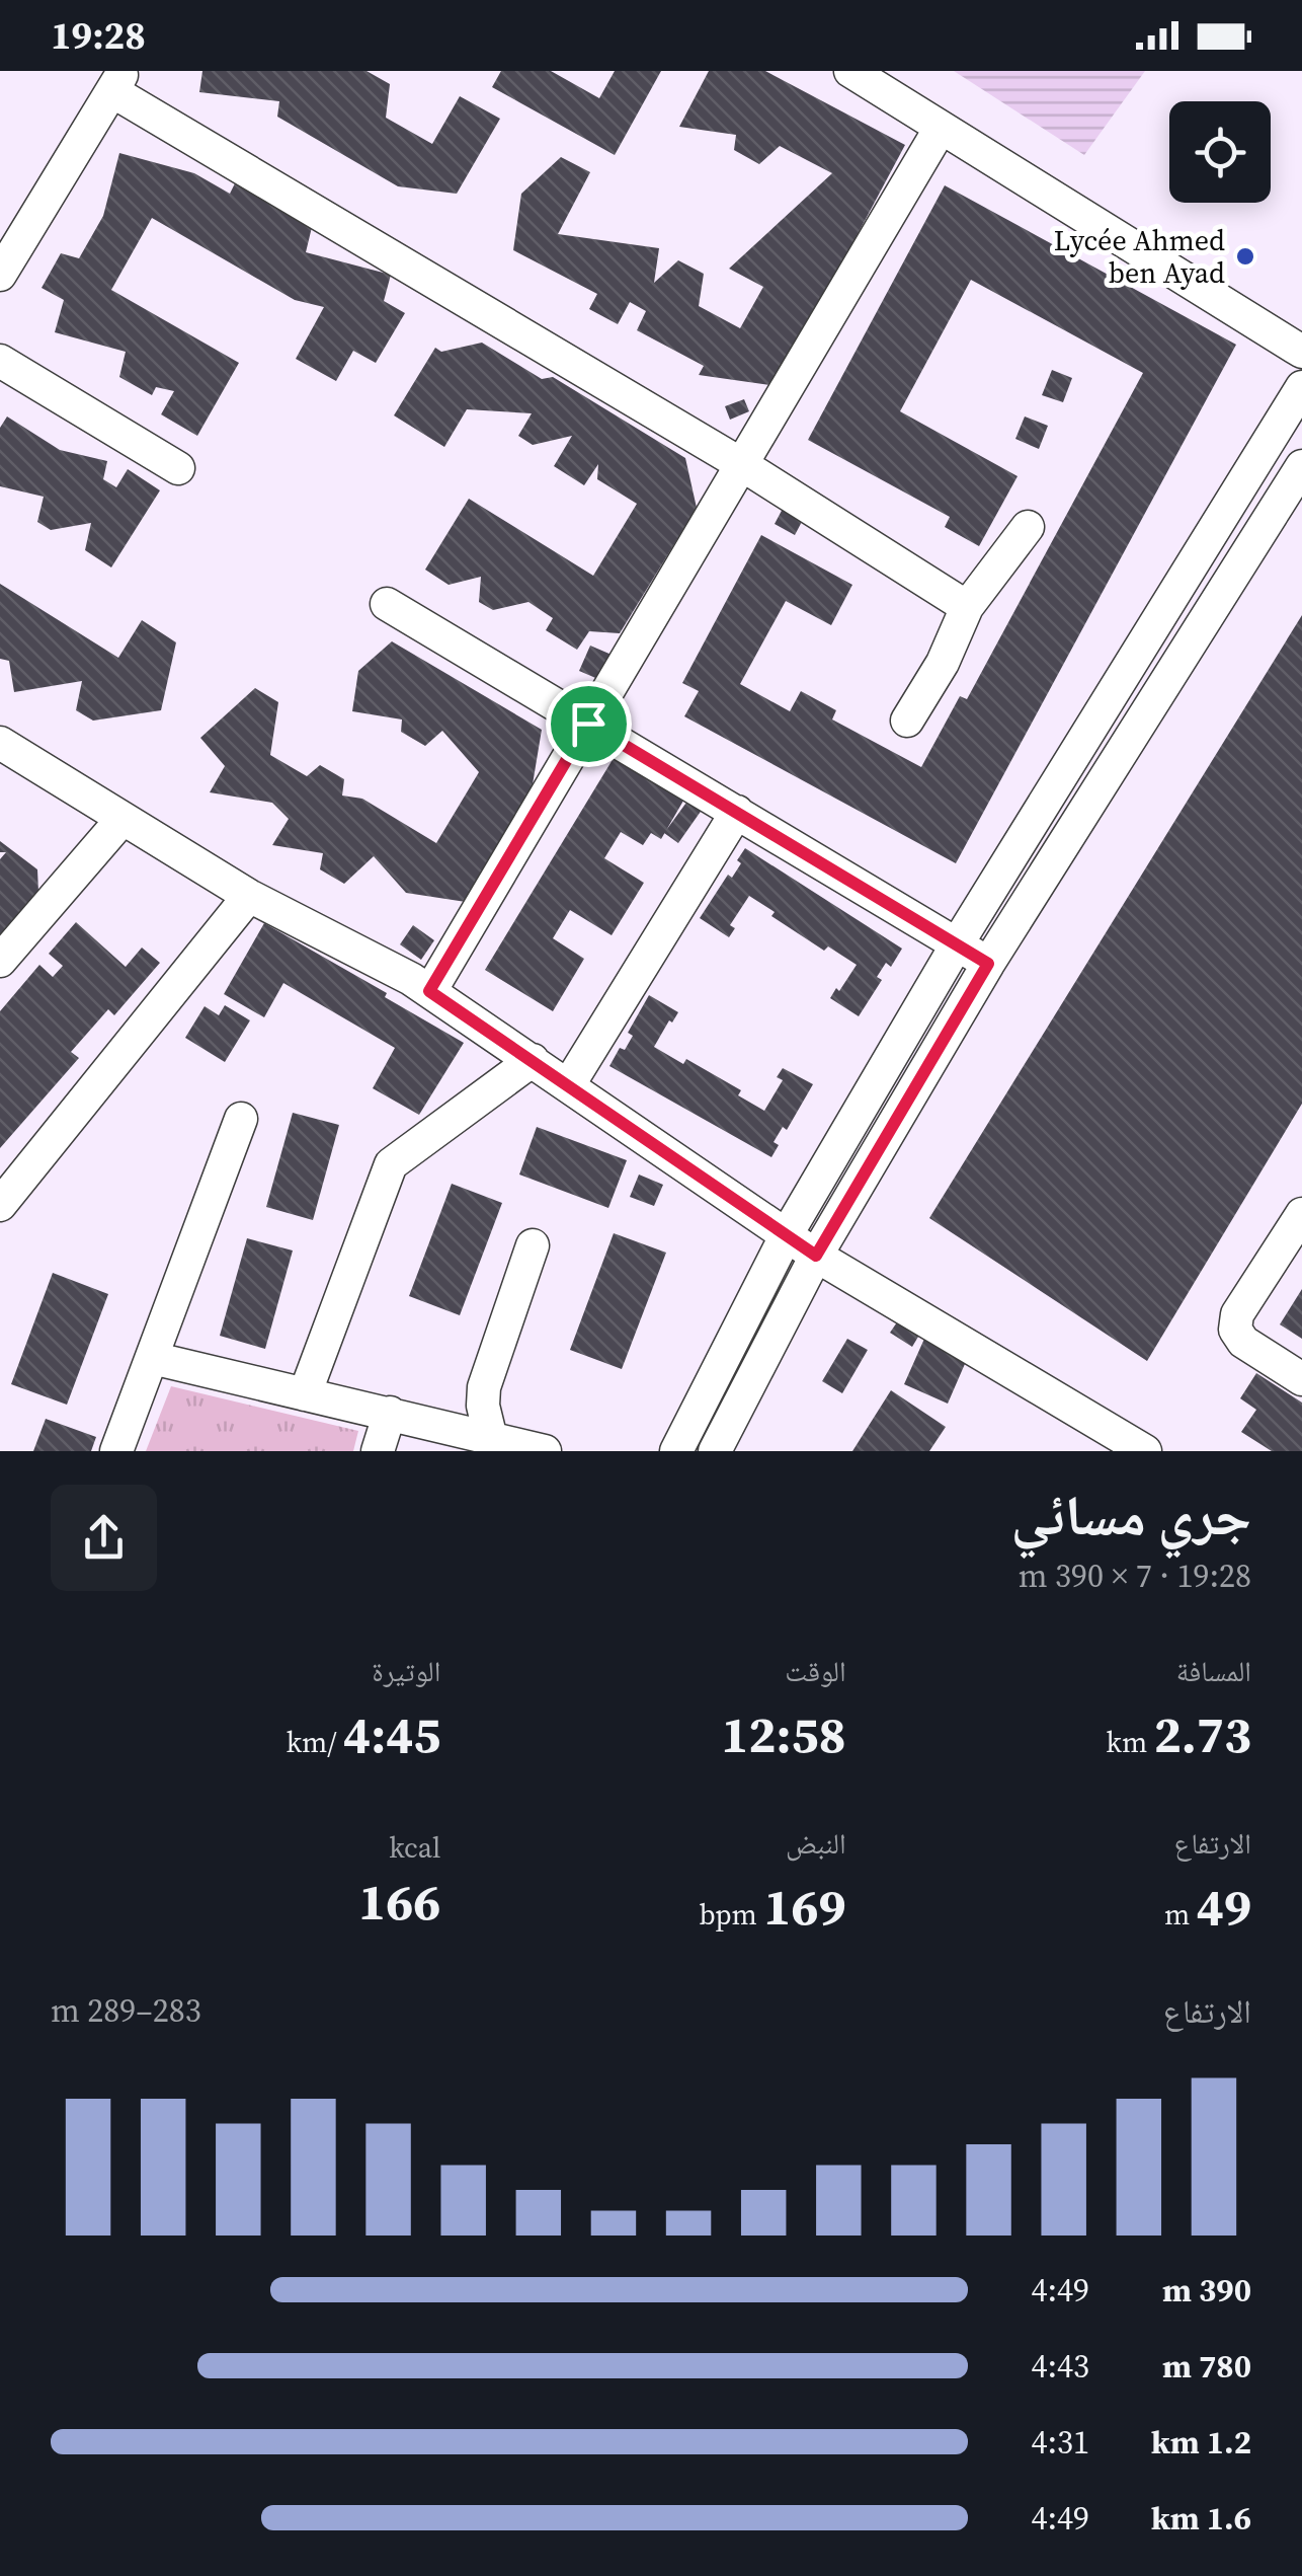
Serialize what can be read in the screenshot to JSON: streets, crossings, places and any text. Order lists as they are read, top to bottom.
{
  "places": ["Lycée Ahmed ben Ayad"],
  "page": {
    "status": "19:28",
    "heading": ["جري مسائي", "19:28 · 7 × 390 m"],
    "stats": [
      ["المسافة", "2.73 km"],
      ["الوقت", "12:58"],
      ["الوتيرة", "4:45 /km"],
      ["الارتفاع", "49 m"],
      ["النبض", "169 bpm"],
      ["kcal", "166"]
    ],
    "chart": ["الارتفاع", "283–289 m"],
    "list": [
      {
        "name": "390 m",
        "note": "4:49"
      },
      {
        "name": "780 m",
        "note": "4:43"
      },
      {
        "name": "1.2 km",
        "note": "4:31"
      },
      {
        "name": "1.6 km",
        "note": "4:49"
      }
    ]
  }
}
